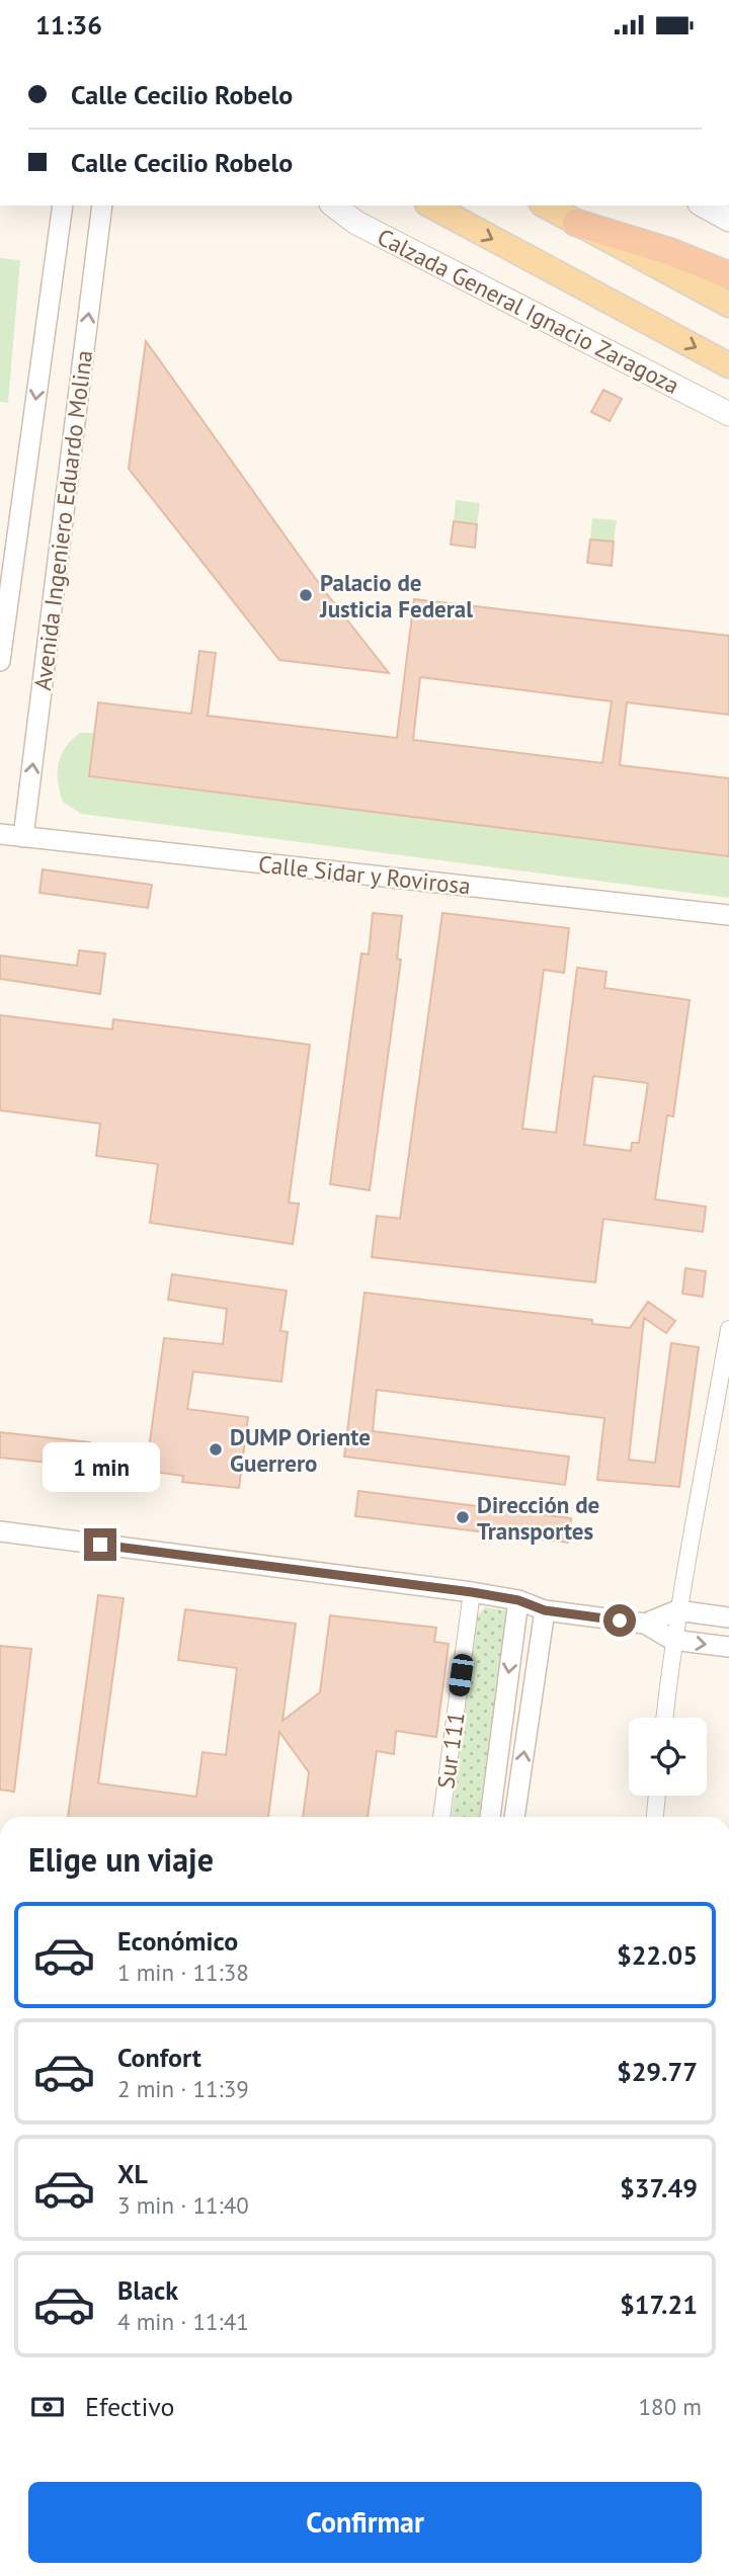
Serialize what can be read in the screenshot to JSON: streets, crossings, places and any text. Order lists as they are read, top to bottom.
{
  "streets": {
    "main road": ["Calzada General Ignacio Zaragoza"],
    "street": ["Avenida Ingeniero Eduardo Molina", "Calle Sidar y Rovirosa", "Sur 111"]
  },
  "crossings": [
    ["Avenida Ingeniero Eduardo Molina", "Calle Sidar y Rovirosa"]
  ],
  "places": ["Palacio de Justicia Federal", "DUMP Oriente Guerrero", "Dirección de Transportes"],
  "page": {
    "status": "11:36",
    "banner": ["Calle Cecilio Robelo", "Calle Cecilio Robelo"],
    "bubble": "1 min",
    "heading": "Elige un viaje",
    "list": [
      {
        "name": "Económico",
        "note": "1 min · 11:38",
        "value": "$22.05"
      },
      {
        "name": "Confort",
        "note": "2 min · 11:39",
        "value": "$29.77"
      },
      {
        "name": "XL",
        "note": "3 min · 11:40",
        "value": "$37.49"
      },
      {
        "name": "Black",
        "note": "4 min · 11:41",
        "value": "$17.21"
      }
    ],
    "pay": ["Efectivo", "180 m"],
    "buttons": "Confirmar"
  }
}
